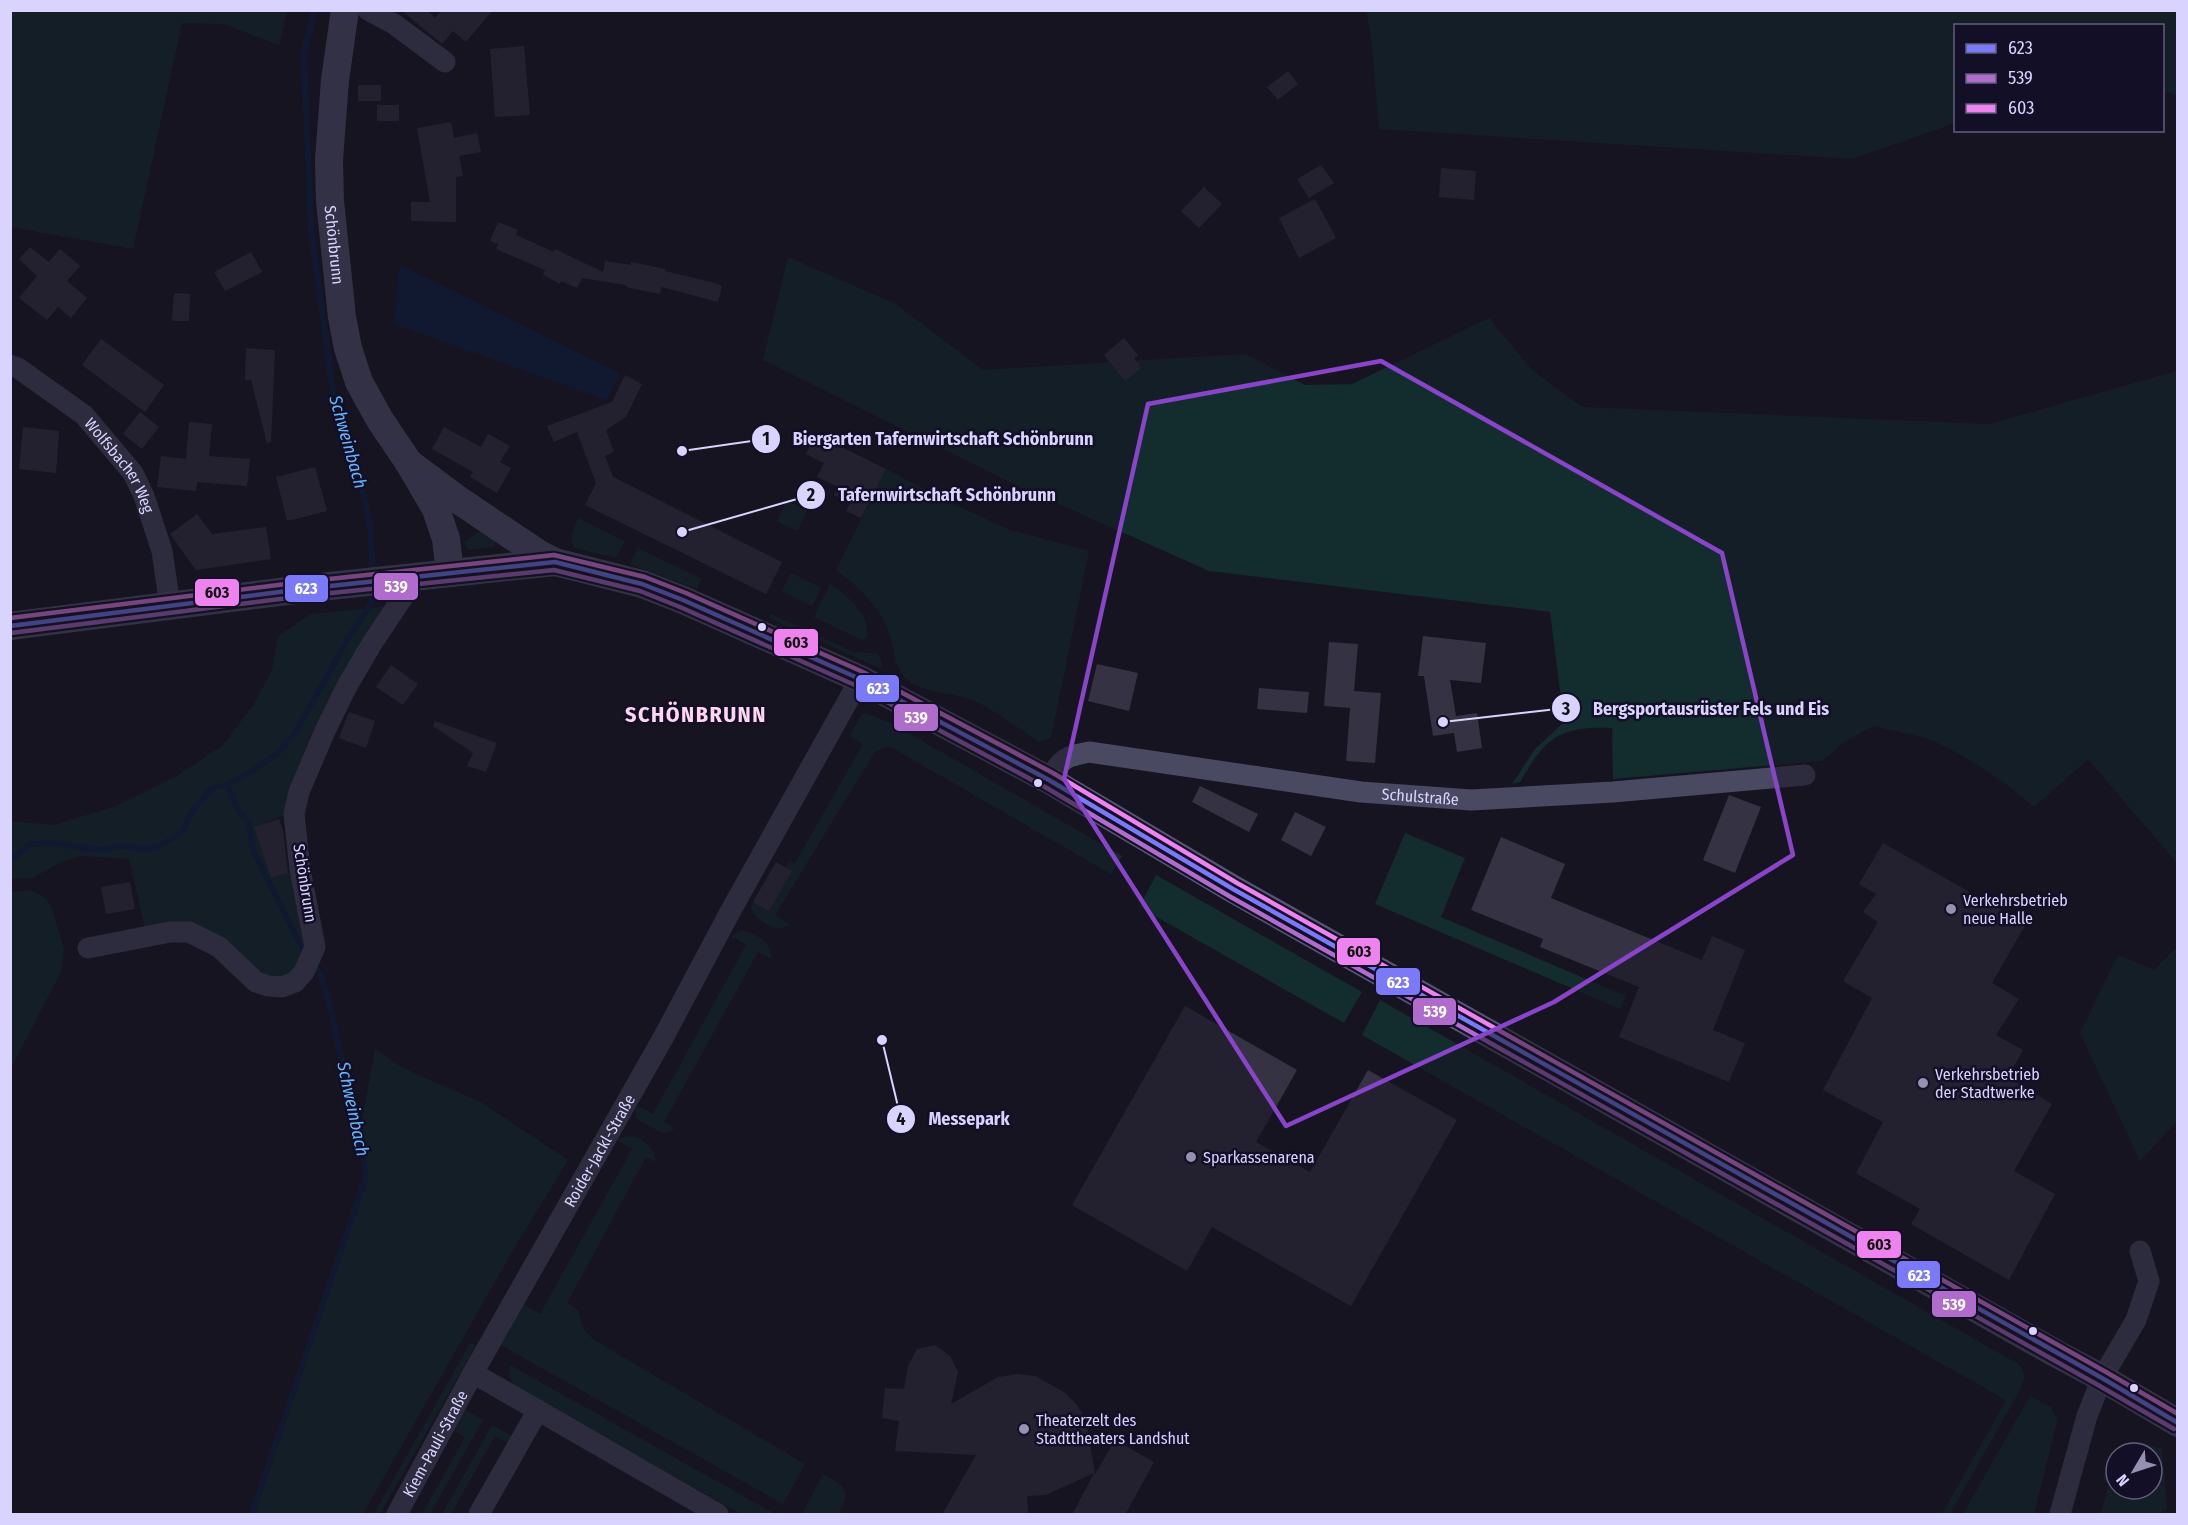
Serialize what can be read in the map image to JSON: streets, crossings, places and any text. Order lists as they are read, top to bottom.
{
  "streets": {
    "main road": ["Schönbrunn"],
    "street": [
      "Wolfsbacher Weg",
      "Schulstraße",
      "Roider-Jackl-Straße",
      "Kiem-Pauli-Straße"
    ]
  },
  "crossings": [
    ["Schönbrunn", "Schulstraße"],
    ["Schönbrunn", "Roider-Jackl-Straße"],
    ["Roider-Jackl-Straße", "Kiem-Pauli-Straße"]
  ],
  "districts": ["SCHÖNBRUNN"],
  "water": ["Schweinbach"],
  "places": [
    "Biergarten Tafernwirtschaft Schönbrunn",
    "Tafernwirtschaft Schönbrunn",
    "Bergsportausrüster Fels und Eis",
    "Verkehrsbetrieb neue Halle",
    "Messepark",
    "Verkehrsbetrieb der Stadtwerke",
    "Sparkassenarena",
    "Theaterzelt des Stadttheaters Landshut"
  ],
  "lines": ["transit line 603", "transit line 623", "transit line 539"],
  "legend": ["623", "539", "603"],
  "north": "bottom left"
}
